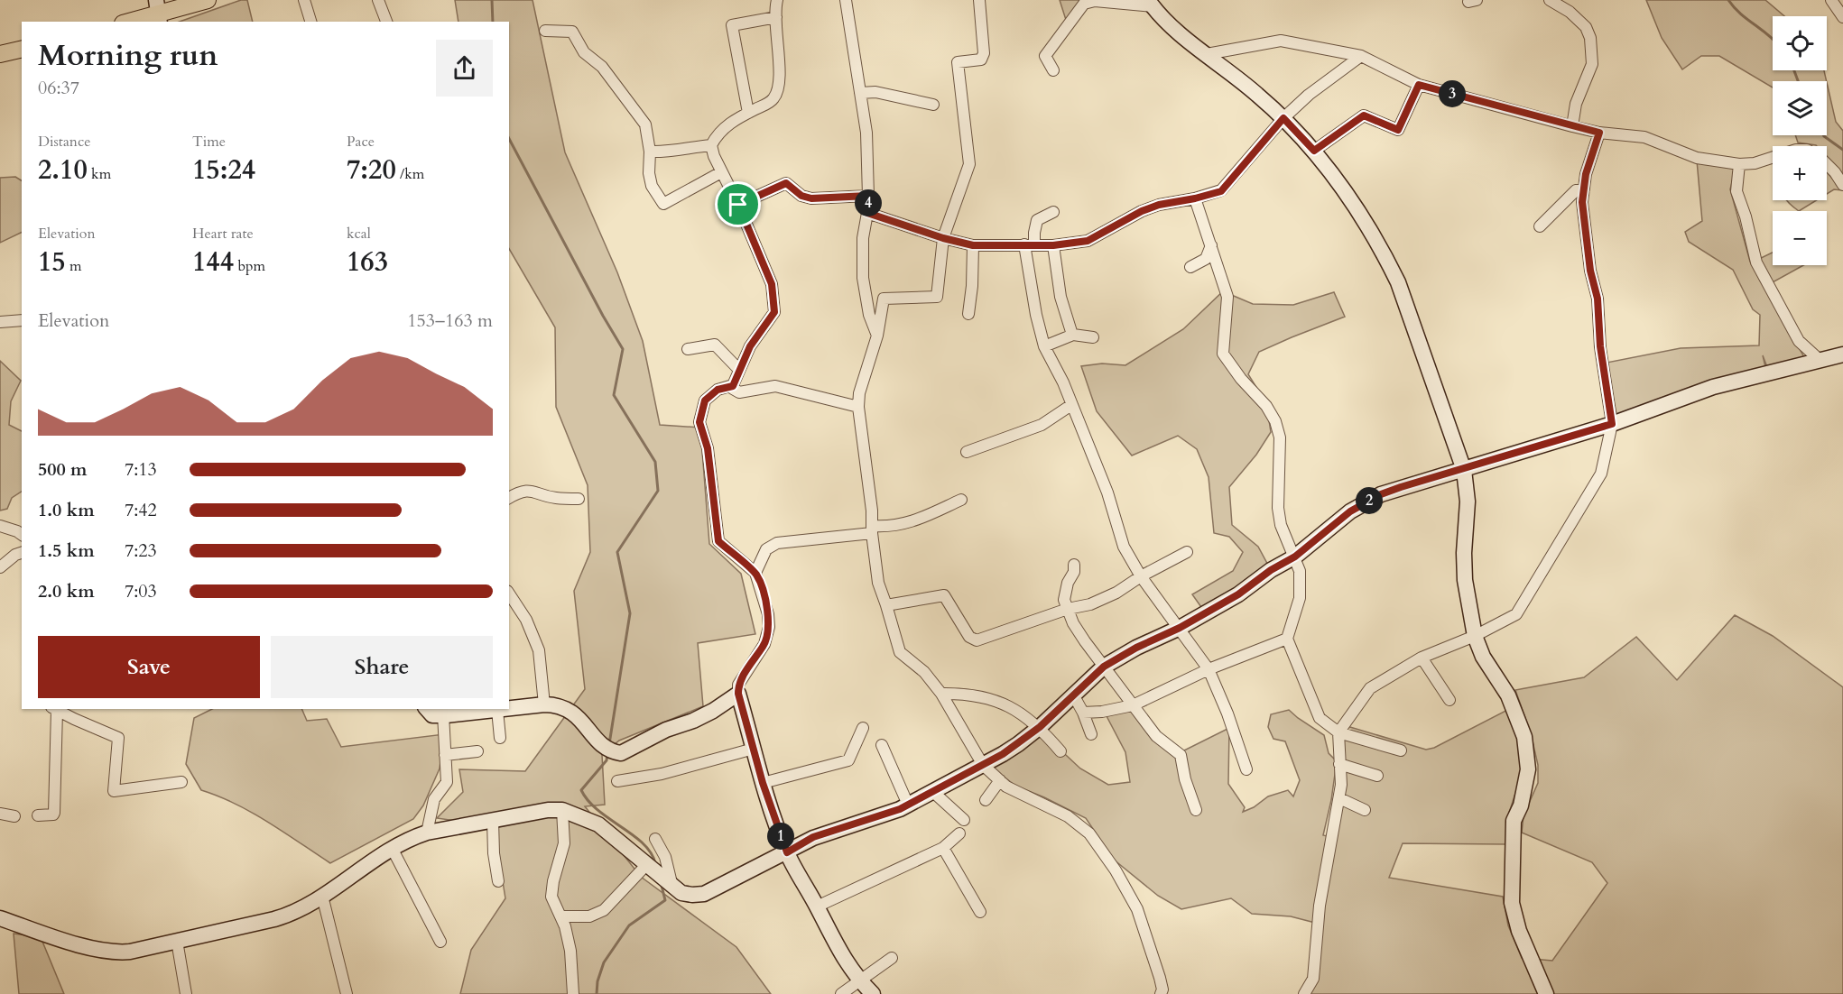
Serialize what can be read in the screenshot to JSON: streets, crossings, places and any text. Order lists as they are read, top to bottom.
{
  "page": {
    "map_buttons": ["+", "−"],
    "heading": ["Morning run", "06:37"],
    "pins": [
      "3",
      "4",
      "2",
      "1"
    ],
    "stats": [
      ["Distance", "2.10 km"],
      ["Time", "15:24"],
      ["Pace", "7:20 /km"],
      ["Elevation", "15 m"],
      ["Heart rate", "144 bpm"],
      ["kcal", "163"]
    ],
    "chart": ["Elevation", "153–163 m"],
    "list": [
      {
        "name": "500 m",
        "note": "7:13"
      },
      {
        "name": "1.0 km",
        "note": "7:42"
      },
      {
        "name": "1.5 km",
        "note": "7:23"
      },
      {
        "name": "2.0 km",
        "note": "7:03"
      }
    ],
    "buttons": ["Save", "Share"]
  }
}
